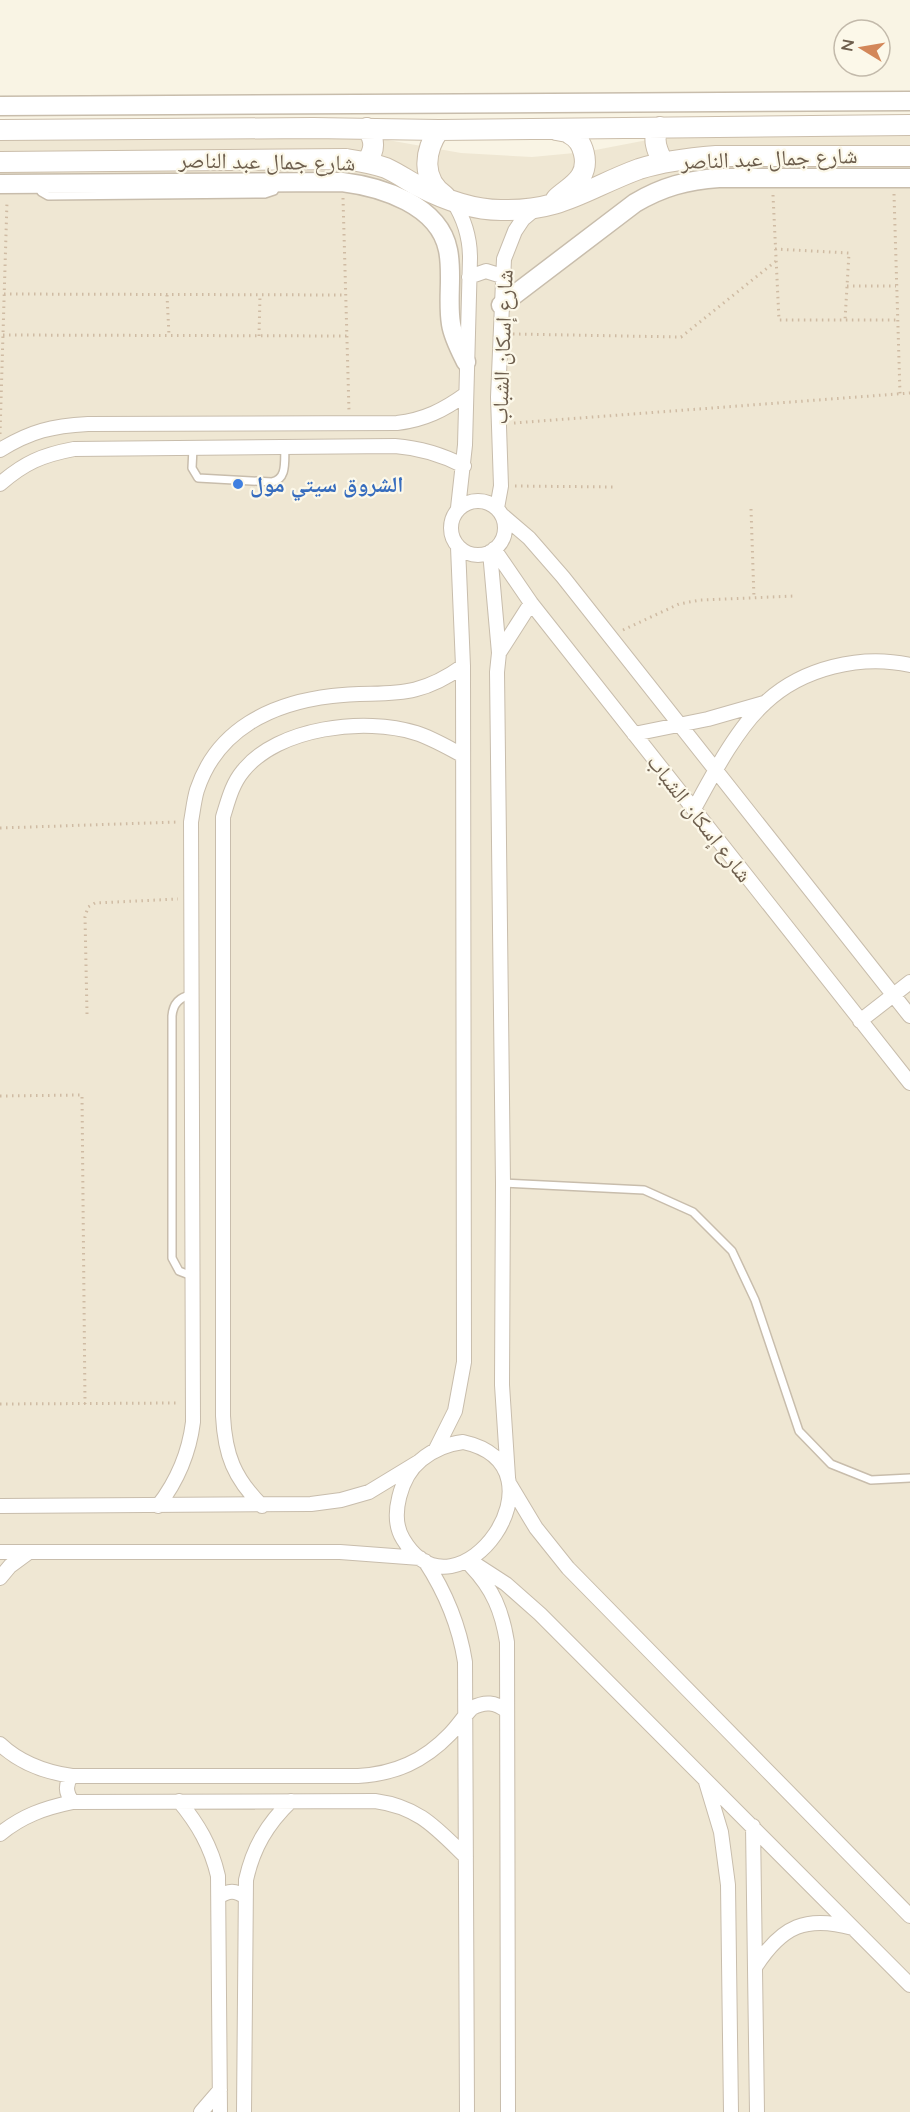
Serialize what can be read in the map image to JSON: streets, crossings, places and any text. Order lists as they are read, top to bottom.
{
  "streets": {
    "main road": ["شارع جمال عبد الناصر"],
    "street": ["شارع إسكان الشباب"]
  },
  "crossings": [
    ["شارع جمال عبد الناصر", "شارع إسكان الشباب"]
  ],
  "places": ["الشروق سيتي مول"],
  "north": "left"
}
